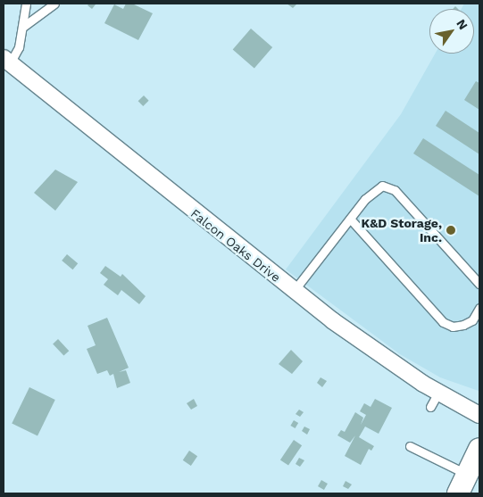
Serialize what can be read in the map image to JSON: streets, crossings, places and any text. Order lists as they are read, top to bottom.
{
  "streets": {
    "street": ["Falcon Oaks Drive"]
  },
  "places": ["K&D Storage, Inc."],
  "north": "top right"
}
